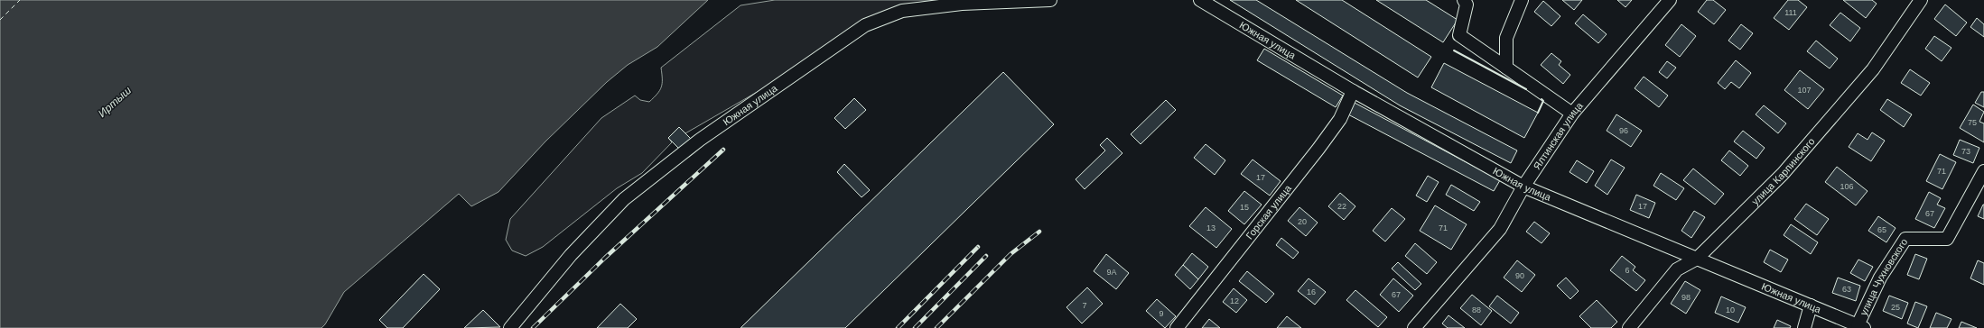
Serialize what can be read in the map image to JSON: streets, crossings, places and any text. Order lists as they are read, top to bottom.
{
  "streets": {
    "street": [
      "Южная улица",
      "Ялтинская улица",
      "улица Карпинского",
      "Горская улица",
      "улица Чухновского"
    ]
  },
  "crossings": [
    ["Южная улица", "Ялтинская улица"],
    ["Южная улица", "улица Карпинского"],
    ["Южная улица", "Горская улица"],
    ["Южная улица", "улица Чухновского"]
  ],
  "water": ["Иртыш"],
  "house_numbers": [
    "111",
    "107",
    "75",
    "96",
    "73",
    "71",
    "17",
    "106",
    "22",
    "17",
    "15",
    "67",
    "20",
    "13",
    "71",
    "65",
    "6",
    "9А",
    "90",
    "63",
    "16",
    "67",
    "98",
    "12",
    "7",
    "25",
    "88",
    "10",
    "9"
  ]
}
